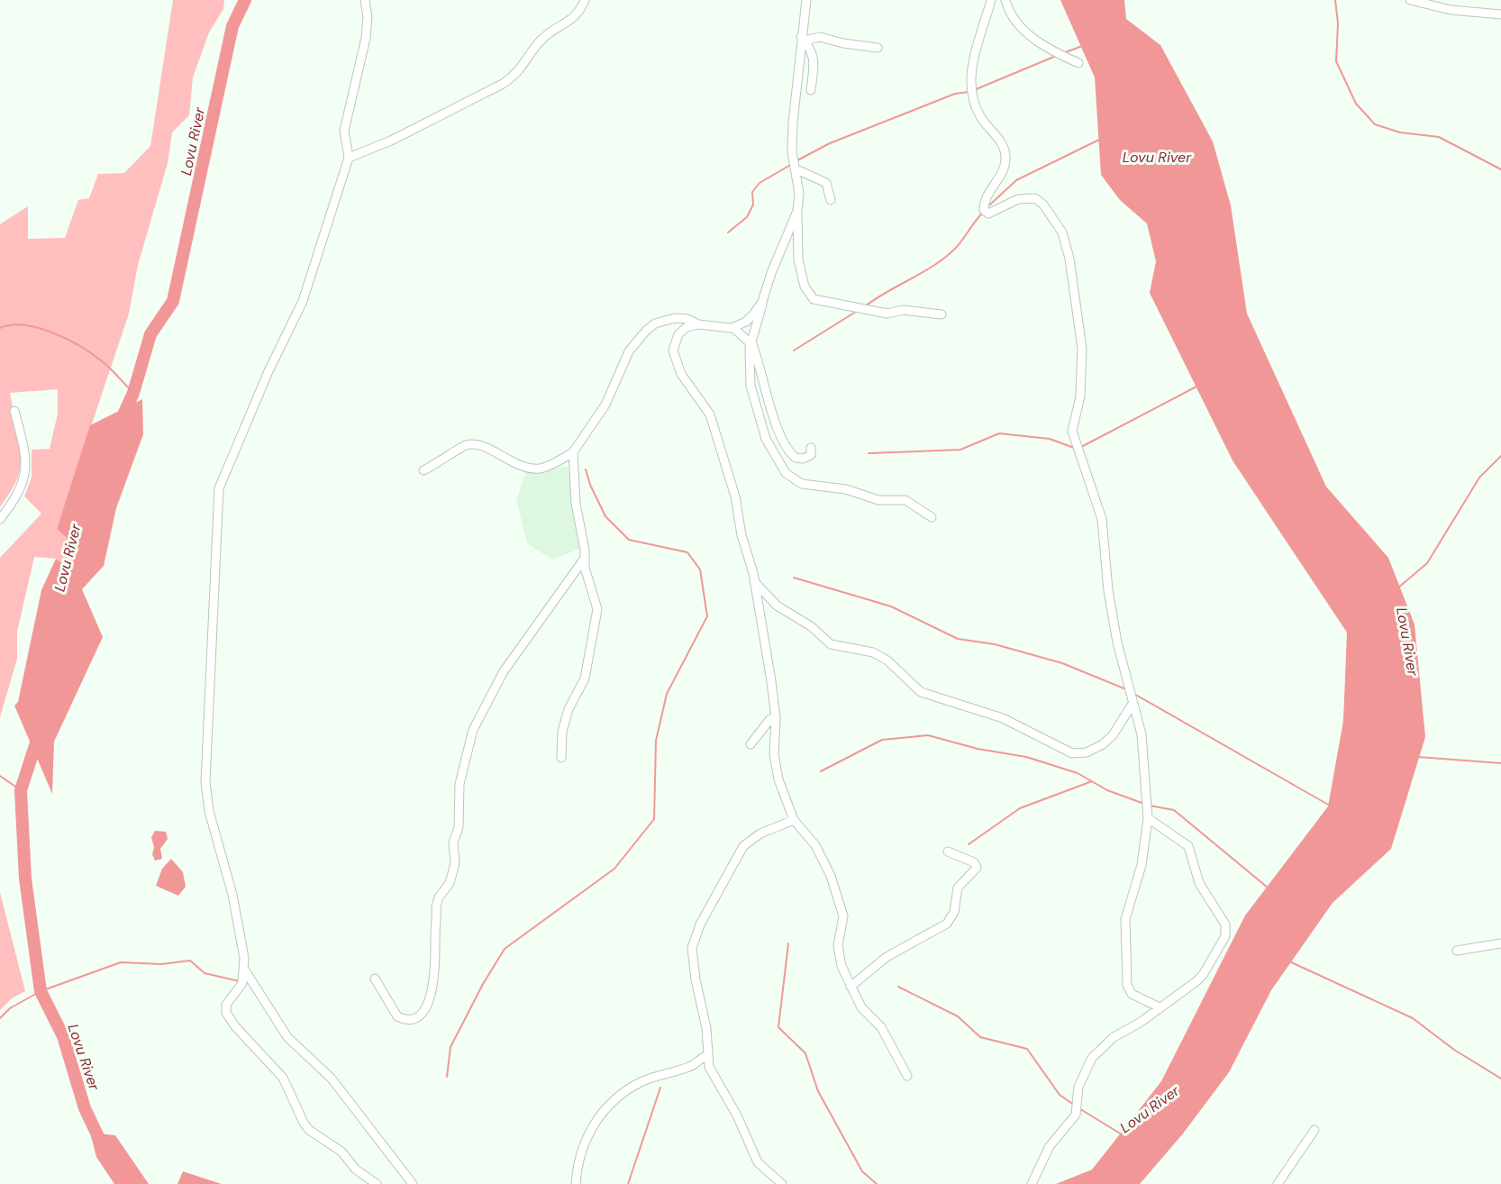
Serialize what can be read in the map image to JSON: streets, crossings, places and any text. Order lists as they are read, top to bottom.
{
  "water": ["Lovu River"]
}
